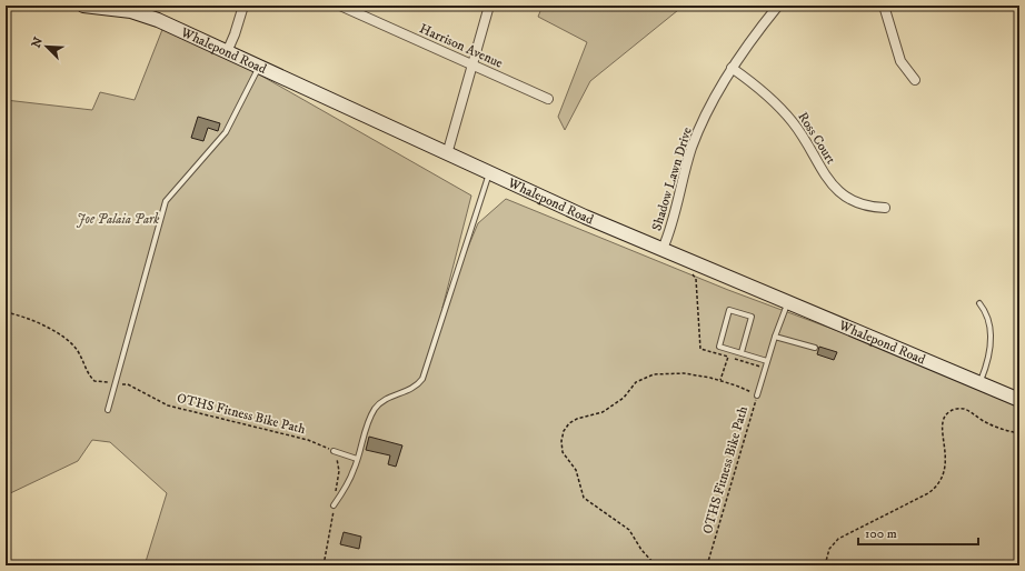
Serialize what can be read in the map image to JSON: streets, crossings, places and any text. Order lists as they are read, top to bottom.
{
  "streets": {
    "street": [
      "Harrison Avenue",
      "Whalepond Road",
      "Ross Court",
      "Shadow Lawn Drive"
    ],
    "path": ["OTHS Fitness Bike Path"]
  },
  "crossings": [
    ["Whalepond Road", "Shadow Lawn Drive"],
    ["Ross Court", "Shadow Lawn Drive"]
  ],
  "parks": ["Joe Palaia Park"],
  "scale_bar": "100 m",
  "north": "top left"
}
